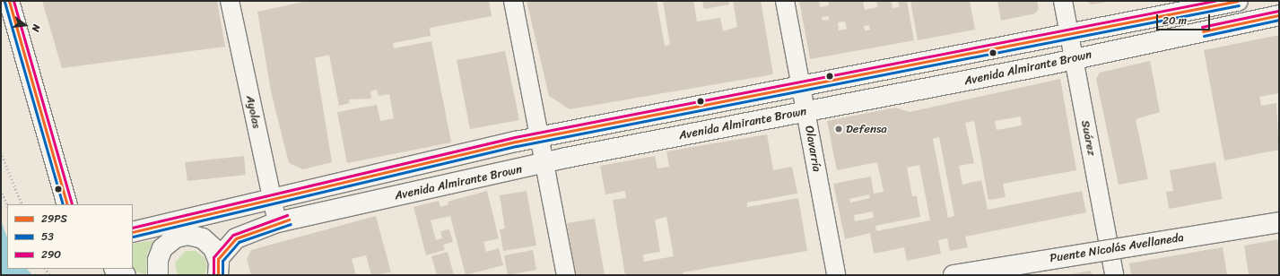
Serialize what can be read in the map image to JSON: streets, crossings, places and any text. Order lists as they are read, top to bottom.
{
  "streets": {
    "main road": ["Avenida Almirante Brown", "Puente Nicolás Avellaneda"],
    "street": ["Ayolas", "Suárez", "Olavarría"]
  },
  "crossings": [
    ["Avenida Almirante Brown", "Ayolas"],
    ["Avenida Almirante Brown", "Suárez"],
    ["Avenida Almirante Brown", "Olavarría"]
  ],
  "places": ["Defensa"],
  "lines": ["transit line 29PS", "transit line 29O", "transit line 53"],
  "legend": ["29PS", "53", "29O"],
  "scale_bar": "20 m",
  "north": "right"
}
